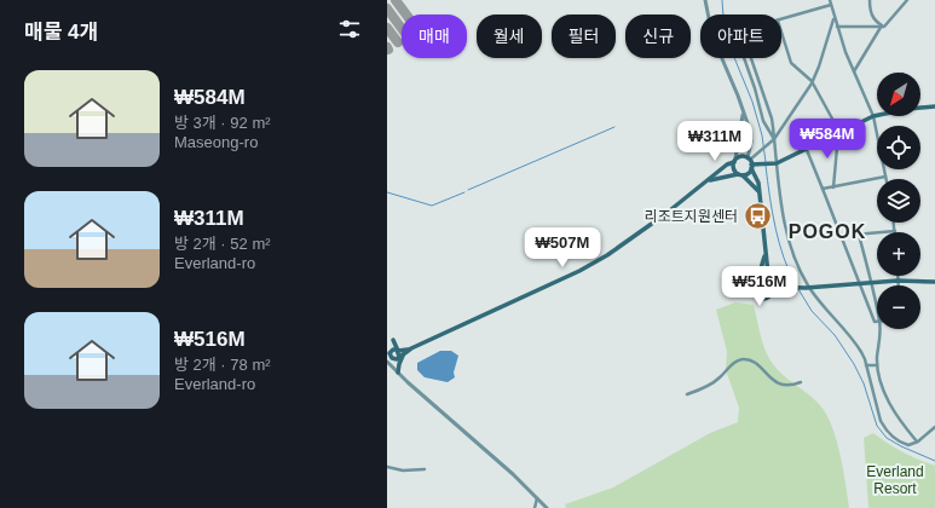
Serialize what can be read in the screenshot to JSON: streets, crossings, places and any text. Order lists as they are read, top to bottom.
{
  "districts": ["POGOK"],
  "parks": ["Everland Resort"],
  "places": {
    "bus stop": ["리조트지원센터"]
  },
  "north": "bottom left",
  "page": {
    "heading": "매물 4개",
    "chip": [
      "매매",
      "월세",
      "필터",
      "신규",
      "아파트"
    ],
    "list": [
      {
        "name": "₩584M",
        "note": "방 3개 · 92 m² · Maseong-ro"
      },
      {
        "name": "₩311M",
        "note": "방 2개 · 52 m² · Everland-ro"
      },
      {
        "name": "₩516M",
        "note": "방 2개 · 78 m² · Everland-ro"
      }
    ],
    "map_buttons": ["+", "−"],
    "price": [
      "₩584M",
      "₩311M",
      "₩507M",
      "₩516M"
    ]
  }
}
